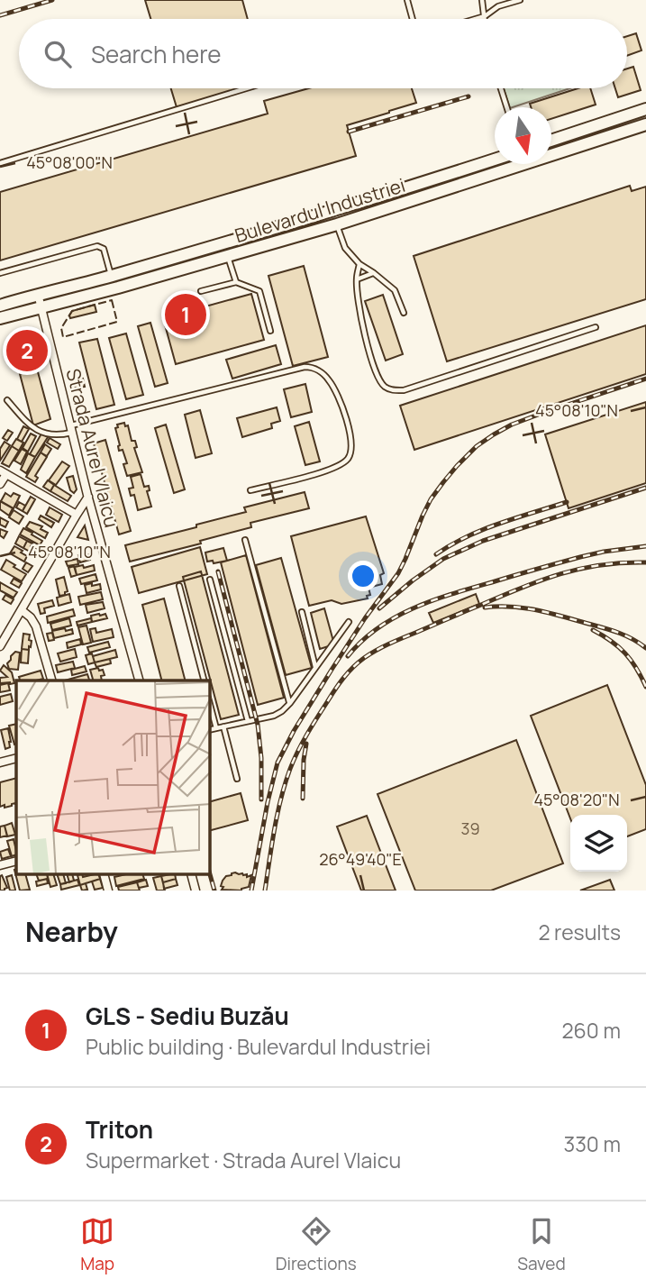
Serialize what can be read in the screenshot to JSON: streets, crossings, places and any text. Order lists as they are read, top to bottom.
{
  "streets": {
    "main road": ["Bulevardul Industriei"],
    "street": ["Strada Aurel Vlaicu"]
  },
  "crossings": [
    ["Bulevardul Industriei", "Strada Aurel Vlaicu"]
  ],
  "house_numbers": ["39"],
  "north": "bottom",
  "page": {
    "search": "Search here",
    "pins": ["1", "2"],
    "heading": ["Nearby", "2 results"],
    "list": [
      {
        "mark": "1",
        "name": "GLS - Sediu Buzău",
        "note": "Public building · Bulevardul Industriei",
        "value": "260 m"
      },
      {
        "mark": "2",
        "name": "Triton",
        "note": "Supermarket · Strada Aurel Vlaicu",
        "value": "330 m"
      }
    ],
    "nav": ["Map", "Directions", "Saved"]
  },
  "coordinates": [
    "45°08'00\"N",
    "45°08'10\"N",
    "45°08'20\"N",
    "26°49'40\"E"
  ]
}
